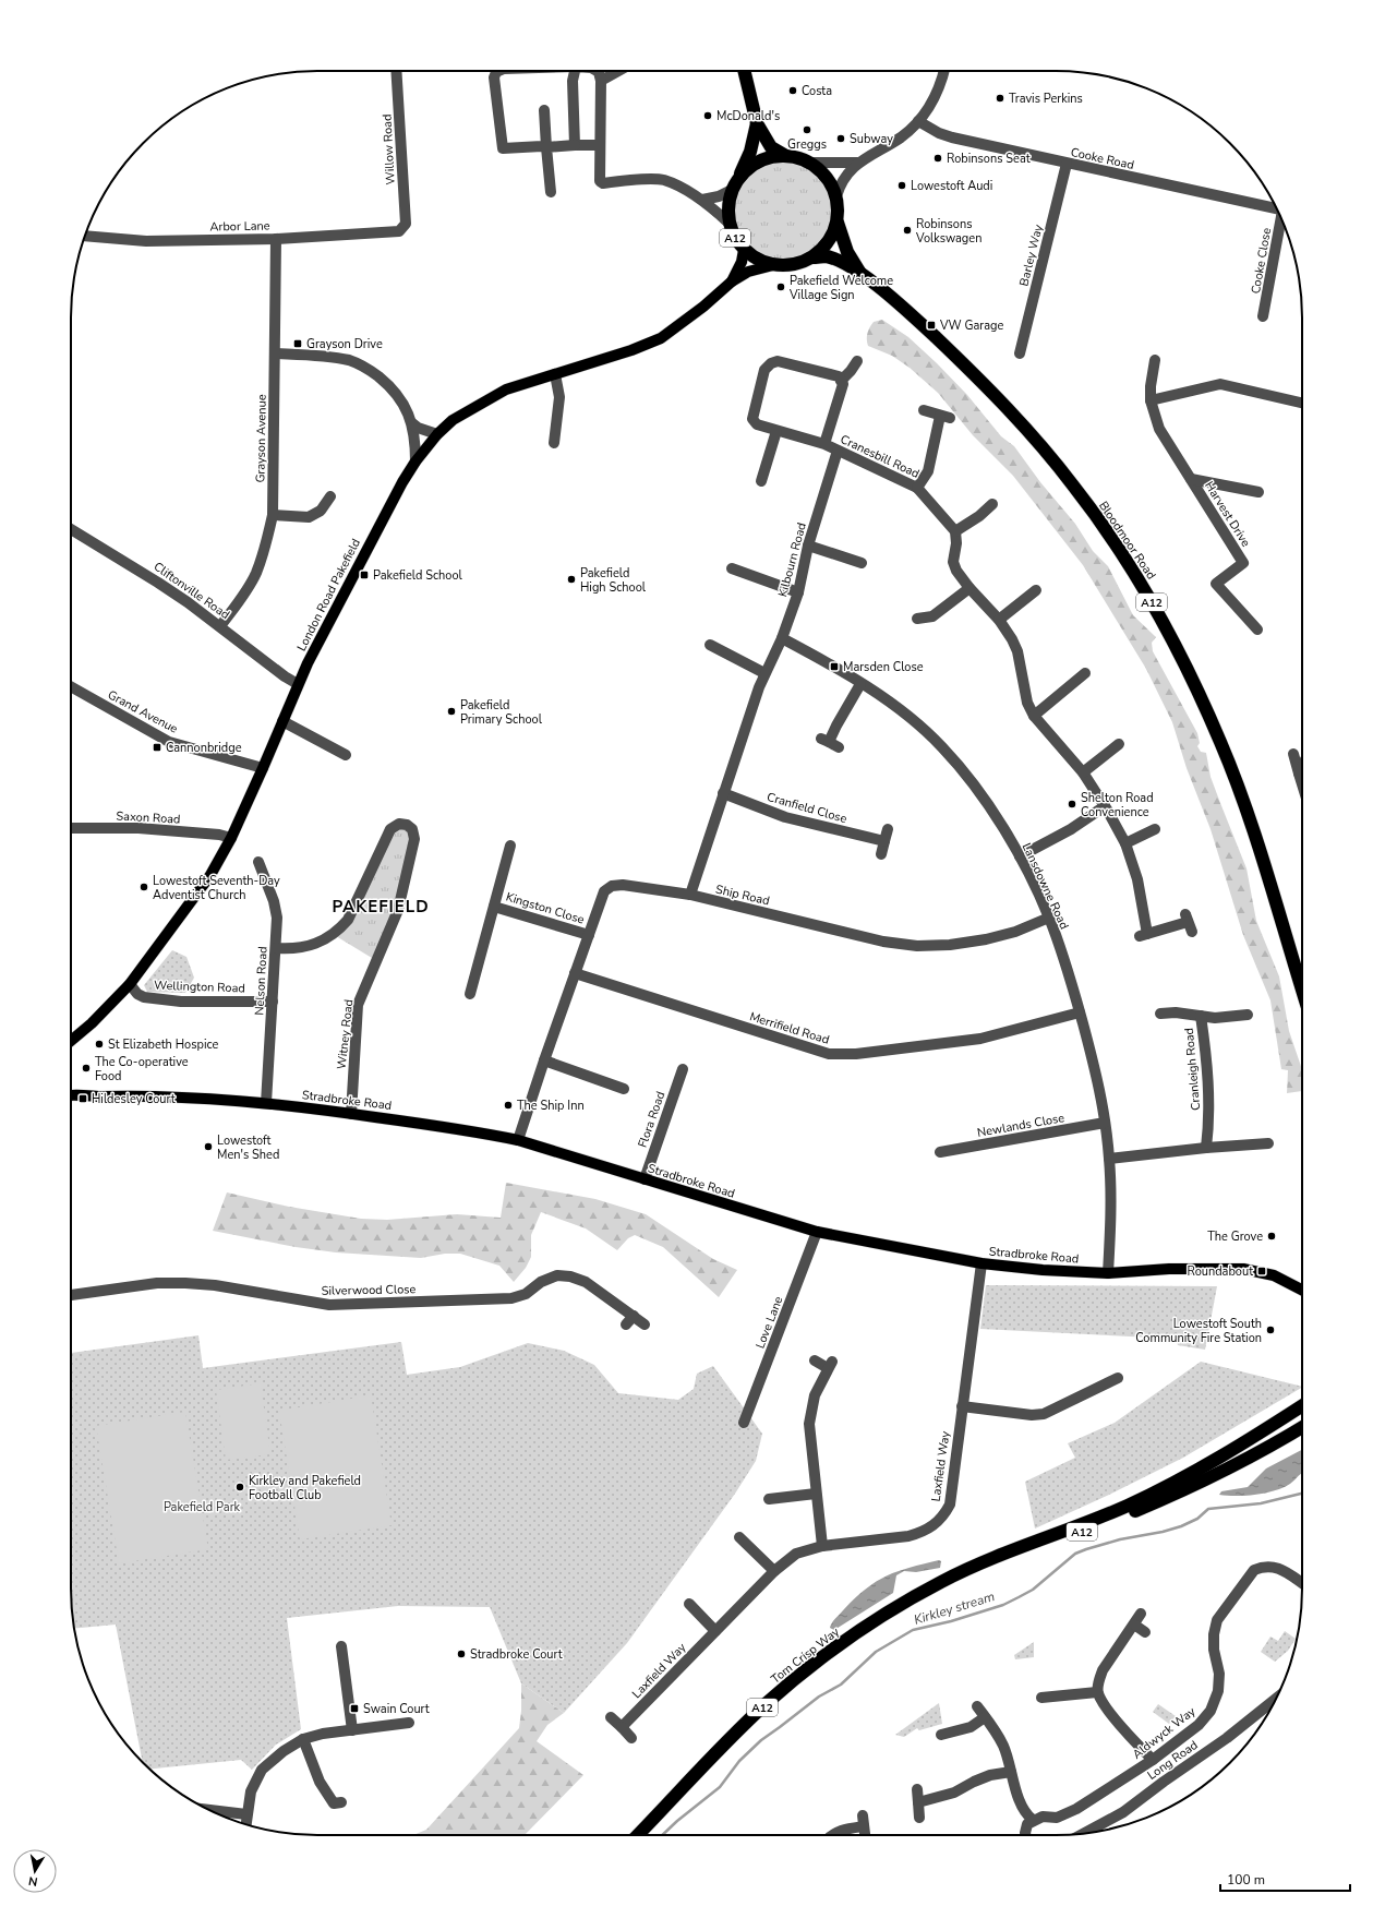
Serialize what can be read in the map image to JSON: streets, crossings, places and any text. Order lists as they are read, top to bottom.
{
  "streets": {
    "highway": ["A12", "Bloodmoor Road", "Tom Crisp Way"],
    "main road": ["London Road Pakefield", "Stradbroke Road"],
    "street": [
      "Willow Road",
      "Cooke Road",
      "Arbor Lane",
      "Barley Way",
      "Cooke Close",
      "Grayson Avenue",
      "Cranesbill Road",
      "Harvest Drive",
      "Kilbourn Road",
      "Cliftonville Road",
      "Grand Avenue",
      "Cranfield Close",
      "Saxon Road",
      "Lansdowne Road",
      "Ship Road",
      "Kingston Close",
      "Nelson Road",
      "Wellington Road",
      "Merrifield Road",
      "Witney Road",
      "Cranleigh Road",
      "Flora Road",
      "Newlands Close",
      "Silverwood Close",
      "Love Lane",
      "Laxfield Way",
      "Aldwyck Way",
      "Long Road"
    ]
  },
  "crossings": [
    ["Willow Road", "Arbor Lane"],
    ["Cooke Road", "Barley Way"],
    ["Arbor Lane", "Grayson Avenue"],
    ["A12", "Bloodmoor Road"],
    ["A12", "Tom Crisp Way"],
    ["Grayson Avenue", "Cliftonville Road"],
    ["Cranesbill Road", "Kilbourn Road"],
    ["Kilbourn Road", "Cranfield Close"],
    ["Kilbourn Road", "Lansdowne Road"],
    ["Kilbourn Road", "Ship Road"],
    ["Cliftonville Road", "London Road Pakefield"],
    ["London Road Pakefield", "Grand Avenue"],
    ["London Road Pakefield", "Saxon Road"],
    ["London Road Pakefield", "Wellington Road"],
    ["Lansdowne Road", "Ship Road"],
    ["Lansdowne Road", "Merrifield Road"],
    ["Lansdowne Road", "Stradbroke Road"],
    ["Lansdowne Road", "Newlands Close"],
    ["Ship Road", "Kingston Close"],
    ["Ship Road", "Merrifield Road"],
    ["Ship Road", "Stradbroke Road"],
    ["Nelson Road", "Wellington Road"],
    ["Nelson Road", "Witney Road"],
    ["Nelson Road", "Stradbroke Road"],
    ["Witney Road", "Stradbroke Road"],
    ["Stradbroke Road", "Flora Road"],
    ["Stradbroke Road", "Love Lane"],
    ["Stradbroke Road", "Laxfield Way"]
  ],
  "districts": ["PAKEFIELD"],
  "water": ["Kirkley stream"],
  "parks": ["Pakefield Park"],
  "places": {
    "other": [
      "Costa",
      "Travis Perkins",
      "McDonald's",
      "Greggs",
      "Subway",
      "Robinsons Seat",
      "Lowestoft Audi",
      "Robinsons Volkswagen",
      "Pakefield Welcome Village Sign",
      "Pakefield High School",
      "Pakefield Primary School",
      "Shelton Road Convenience",
      "Lowestoft Seventh-Day Adventist Church",
      "St Elizabeth Hospice",
      "The Co-operative Food",
      "The Ship Inn",
      "Lowestoft Men's Shed",
      "The Grove",
      "Lowestoft South Community Fire Station",
      "Kirkley and Pakefield Football Club",
      "Stradbroke Court"
    ],
    "transit": [
      "VW Garage",
      "Grayson Drive",
      "Pakefield School",
      "Marsden Close",
      "Cannonbridge",
      "Hildesley Court",
      "Roundabout",
      "Swain Court"
    ]
  },
  "scale_bar": "100 m",
  "north": "bottom"
}
